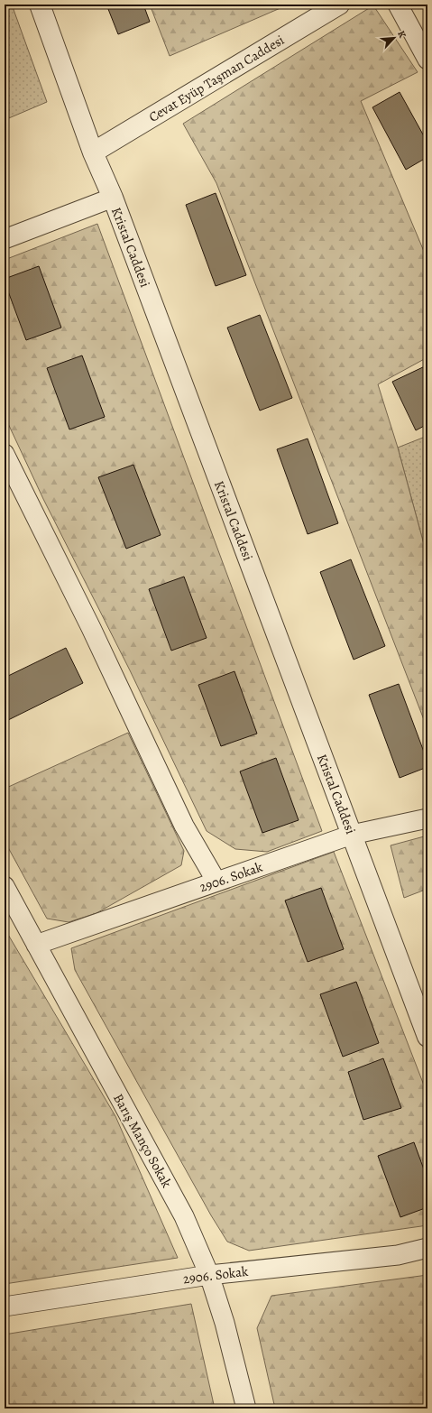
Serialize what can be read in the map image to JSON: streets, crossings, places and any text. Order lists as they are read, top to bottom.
{
  "streets": {
    "street": [
      "Cevat Eyüp Taşman Caddesi",
      "Kristal Caddesi",
      "2906. Sokak",
      "Barış Manço Sokak"
    ]
  },
  "crossings": [
    ["Cevat Eyüp Taşman Caddesi", "Kristal Caddesi"],
    ["Kristal Caddesi", "2906. Sokak"],
    ["2906. Sokak", "Barış Manço Sokak"]
  ],
  "north": "top right"
}
